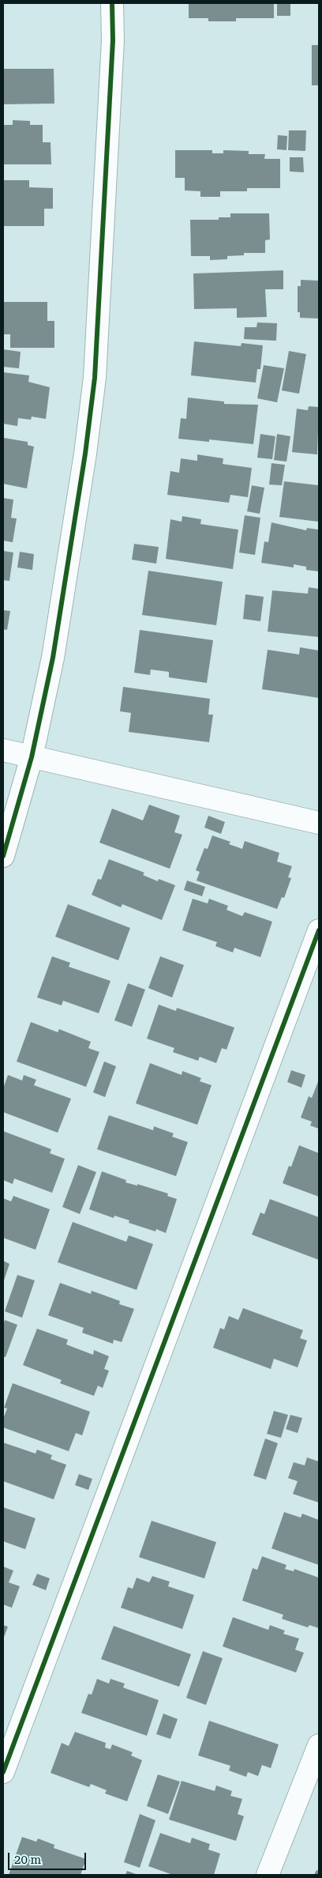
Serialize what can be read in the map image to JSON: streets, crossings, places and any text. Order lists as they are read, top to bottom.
{
  "scale_bar": "20 m"
}
